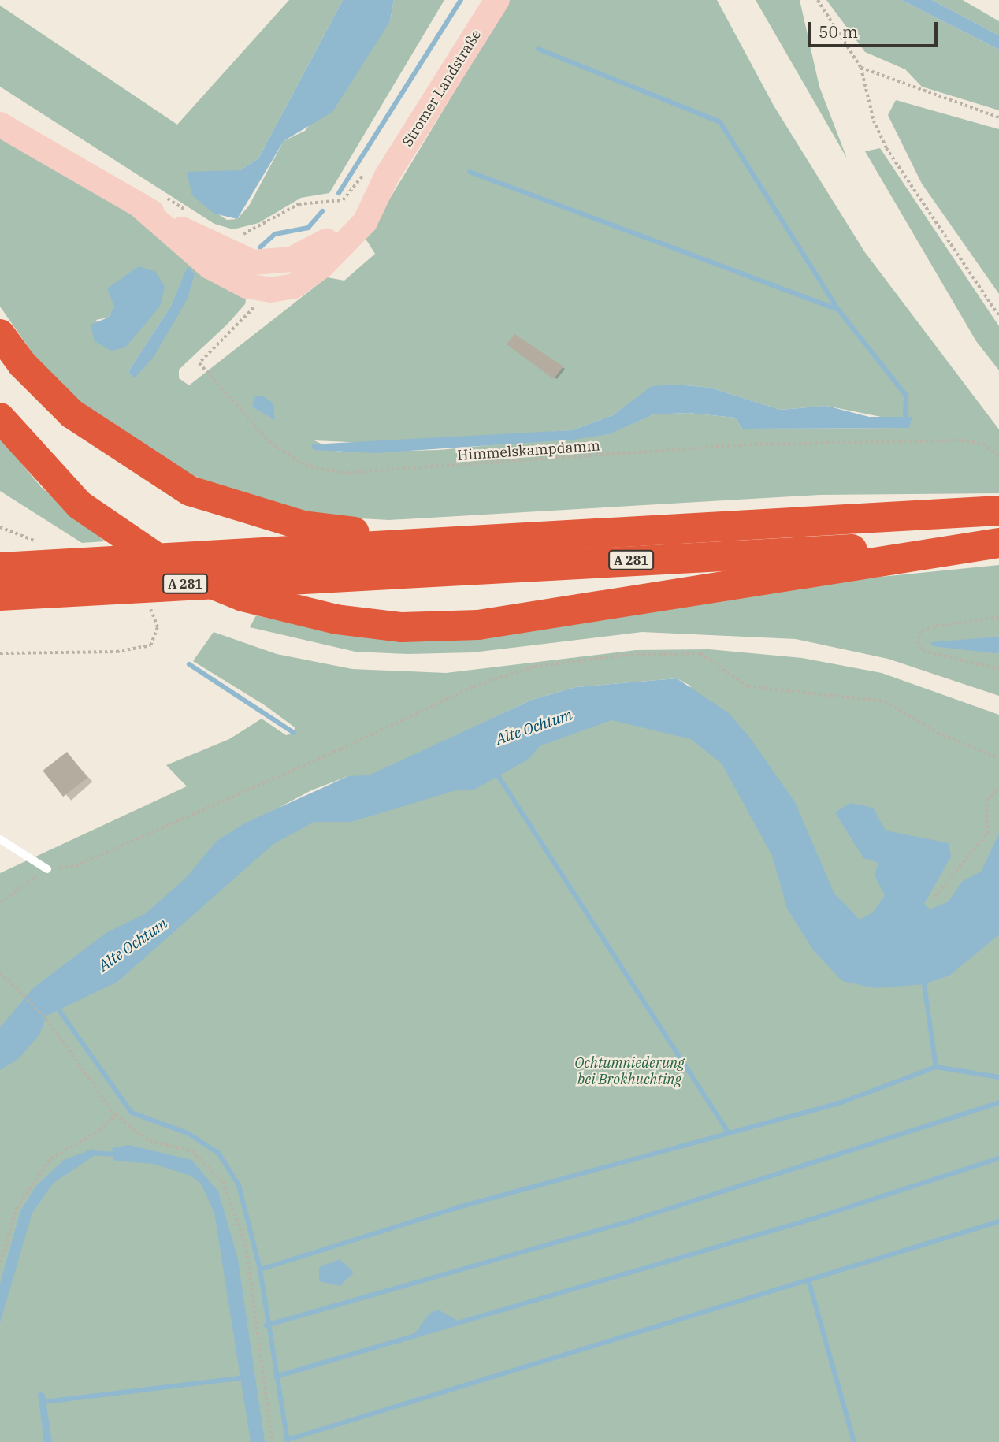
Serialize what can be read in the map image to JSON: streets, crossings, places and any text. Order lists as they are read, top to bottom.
{
  "streets": {
    "highway": ["A 281"],
    "street": ["Stromer Landstraße"],
    "path": ["Himmelskampdamm"]
  },
  "crossings": [
    ["Stromer Landstraße", "Himmelskampdamm"]
  ],
  "water": ["Alte Ochtum"],
  "parks": ["Ochtumniederung bei Brokhuchting"],
  "scale_bar": "50 m"
}
